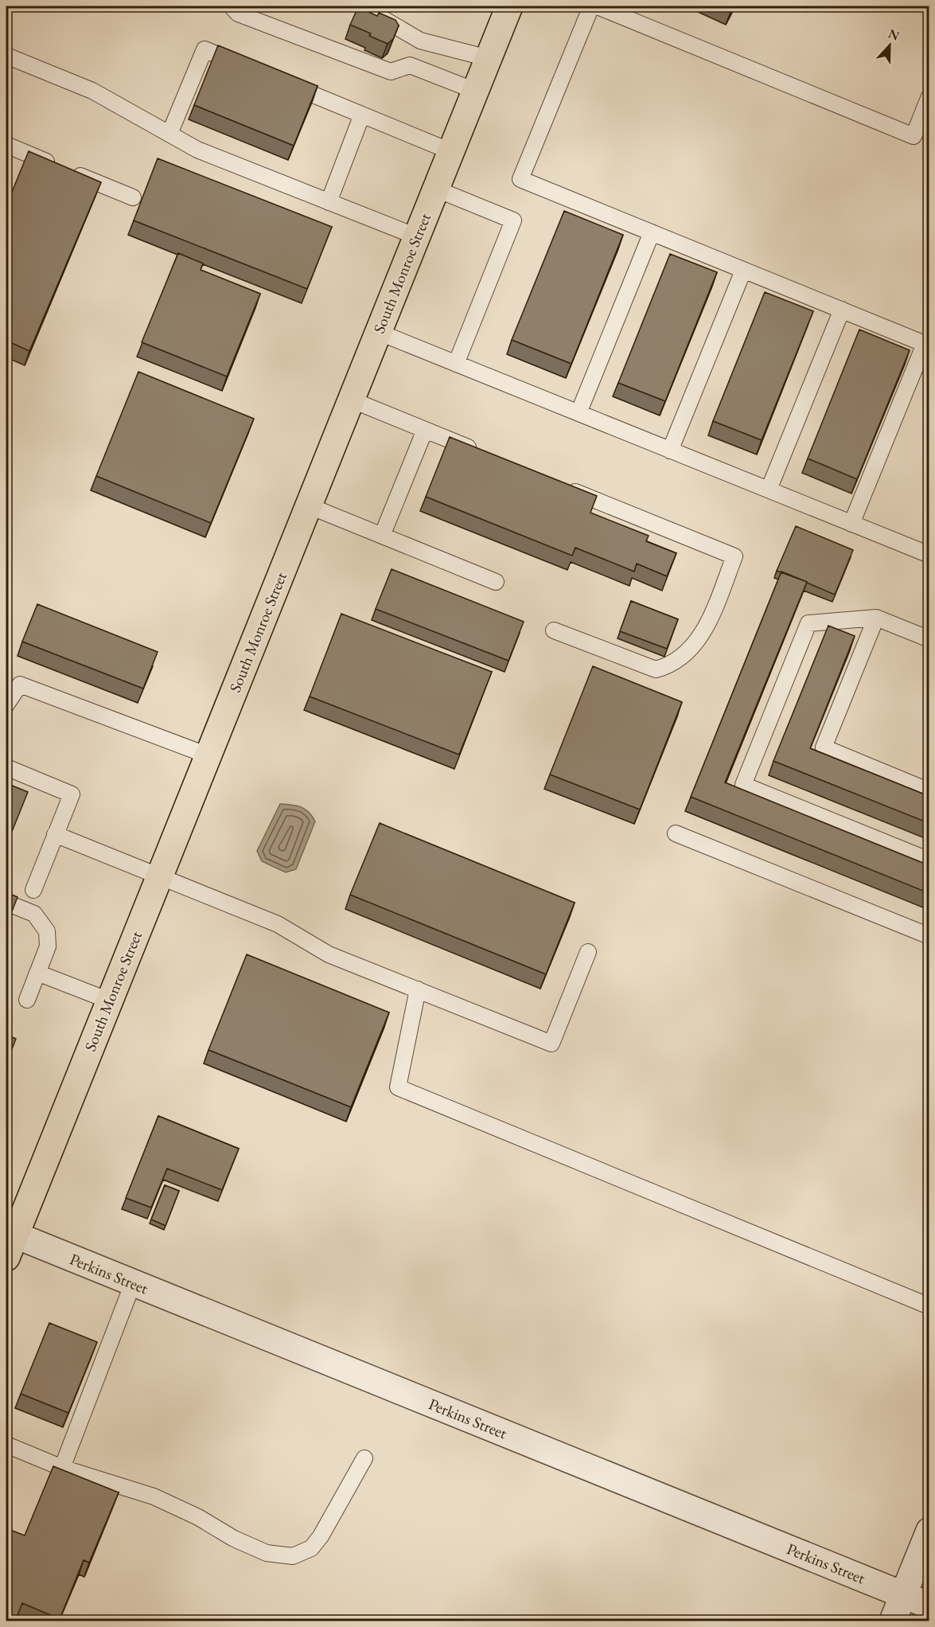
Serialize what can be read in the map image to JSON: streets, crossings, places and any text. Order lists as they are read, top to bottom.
{
  "streets": {
    "main road": ["South Monroe Street"],
    "street": ["Perkins Street"]
  },
  "crossings": [
    ["South Monroe Street", "Perkins Street"]
  ],
  "north": "top"
}
